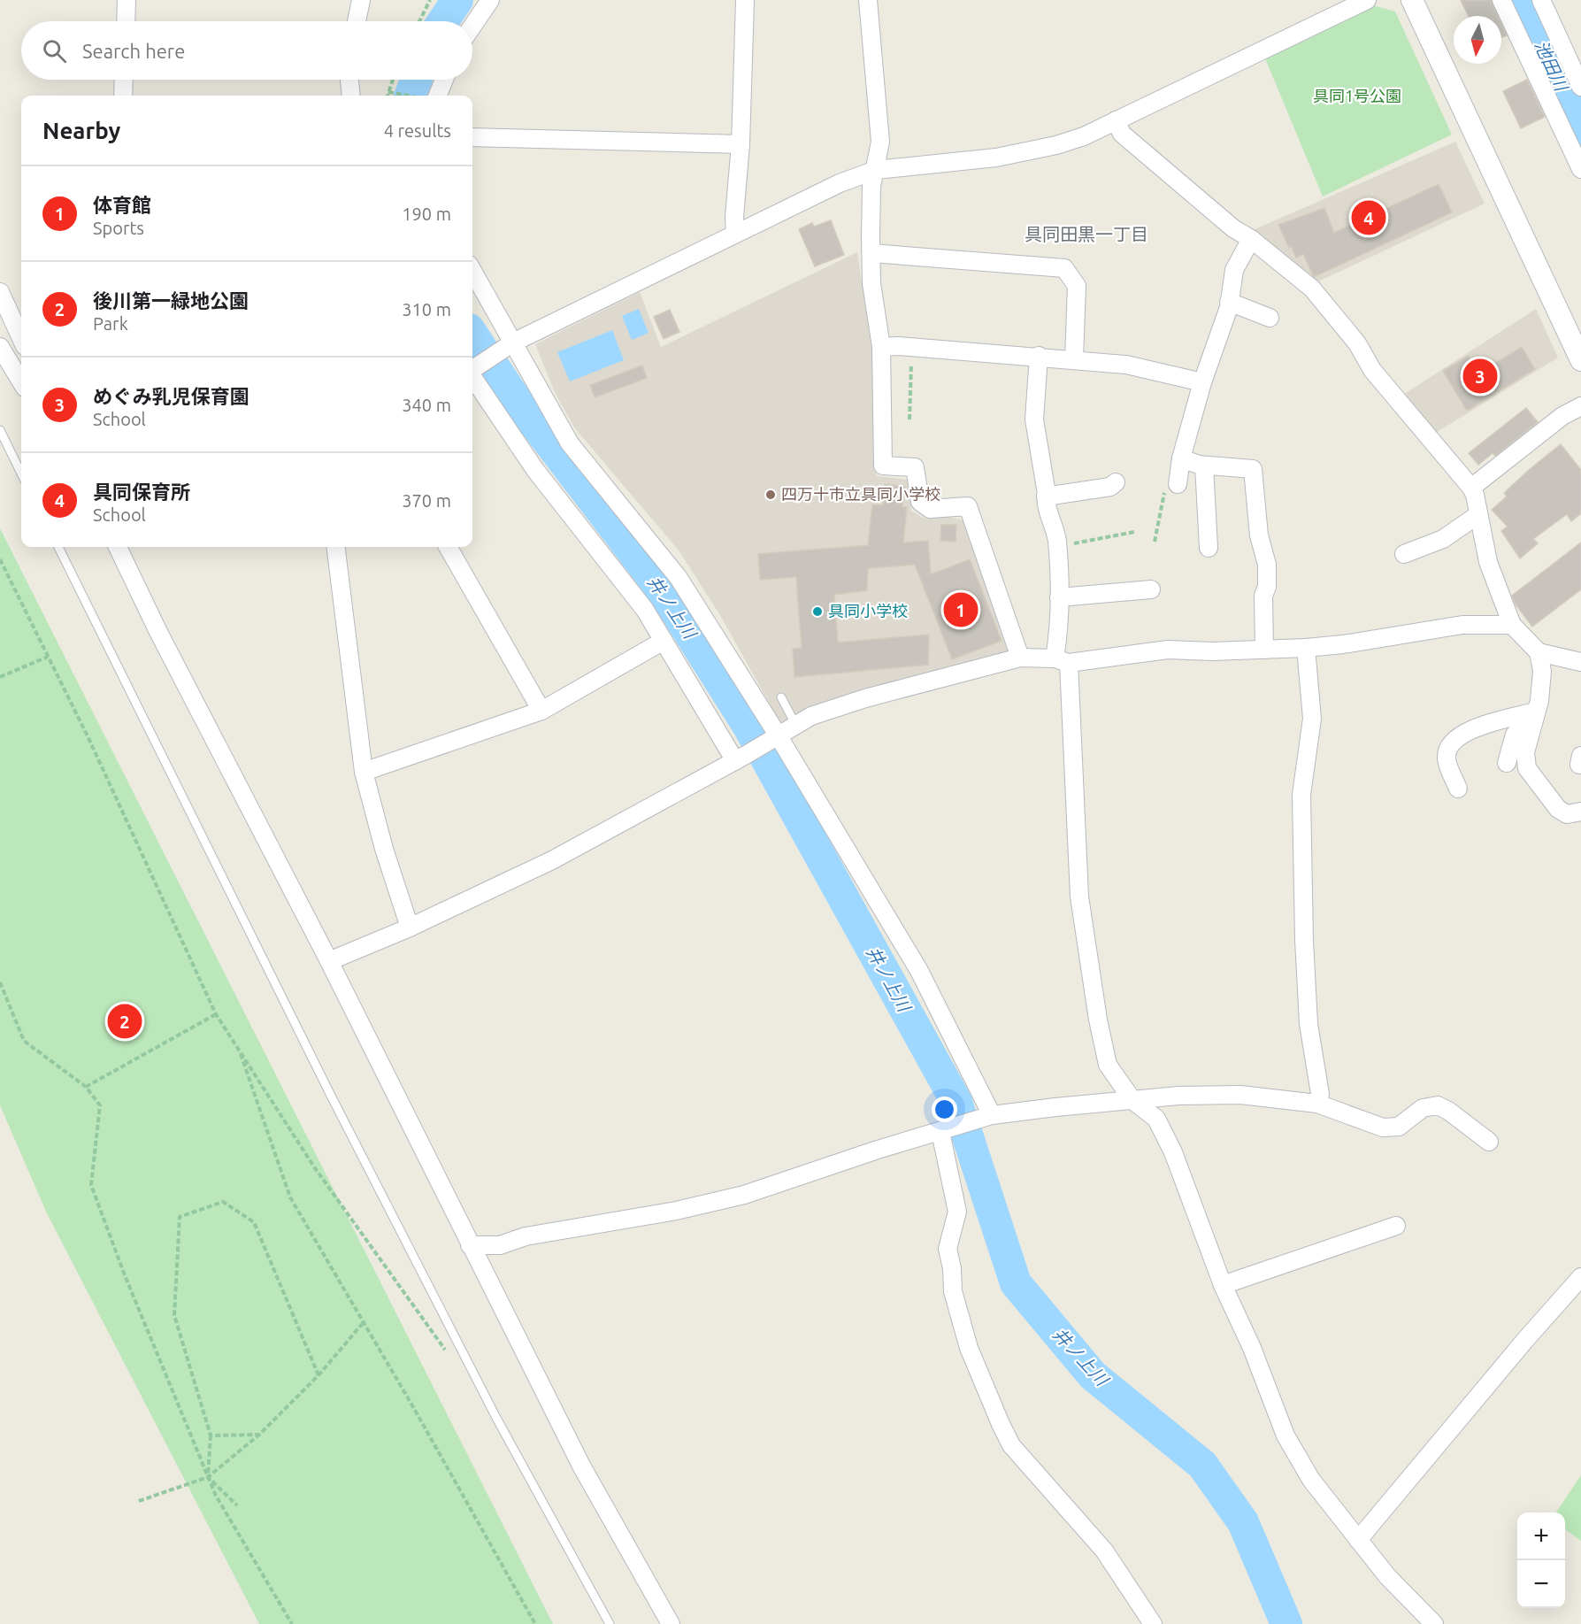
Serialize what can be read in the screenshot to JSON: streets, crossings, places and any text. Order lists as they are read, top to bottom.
{
  "districts": ["具同田黒一丁目"],
  "water": ["池田川", "井ノ上川"],
  "parks": ["具同1号公園"],
  "places": ["四万十市立具同小学校", "具同小学校"],
  "north": "bottom",
  "page": {
    "search": "Search here",
    "heading": ["Nearby", "4 results"],
    "list": [
      {
        "mark": "1",
        "name": "体育館",
        "note": "Sports",
        "value": "190 m"
      },
      {
        "mark": "2",
        "name": "後川第一緑地公園",
        "note": "Park",
        "value": "310 m"
      },
      {
        "mark": "3",
        "name": "めぐみ乳児保育園",
        "note": "School",
        "value": "340 m"
      },
      {
        "mark": "4",
        "name": "具同保育所",
        "note": "School",
        "value": "370 m"
      }
    ],
    "pins": [
      "4",
      "3",
      "1",
      "2"
    ],
    "map_buttons": ["+", "−"]
  }
}
